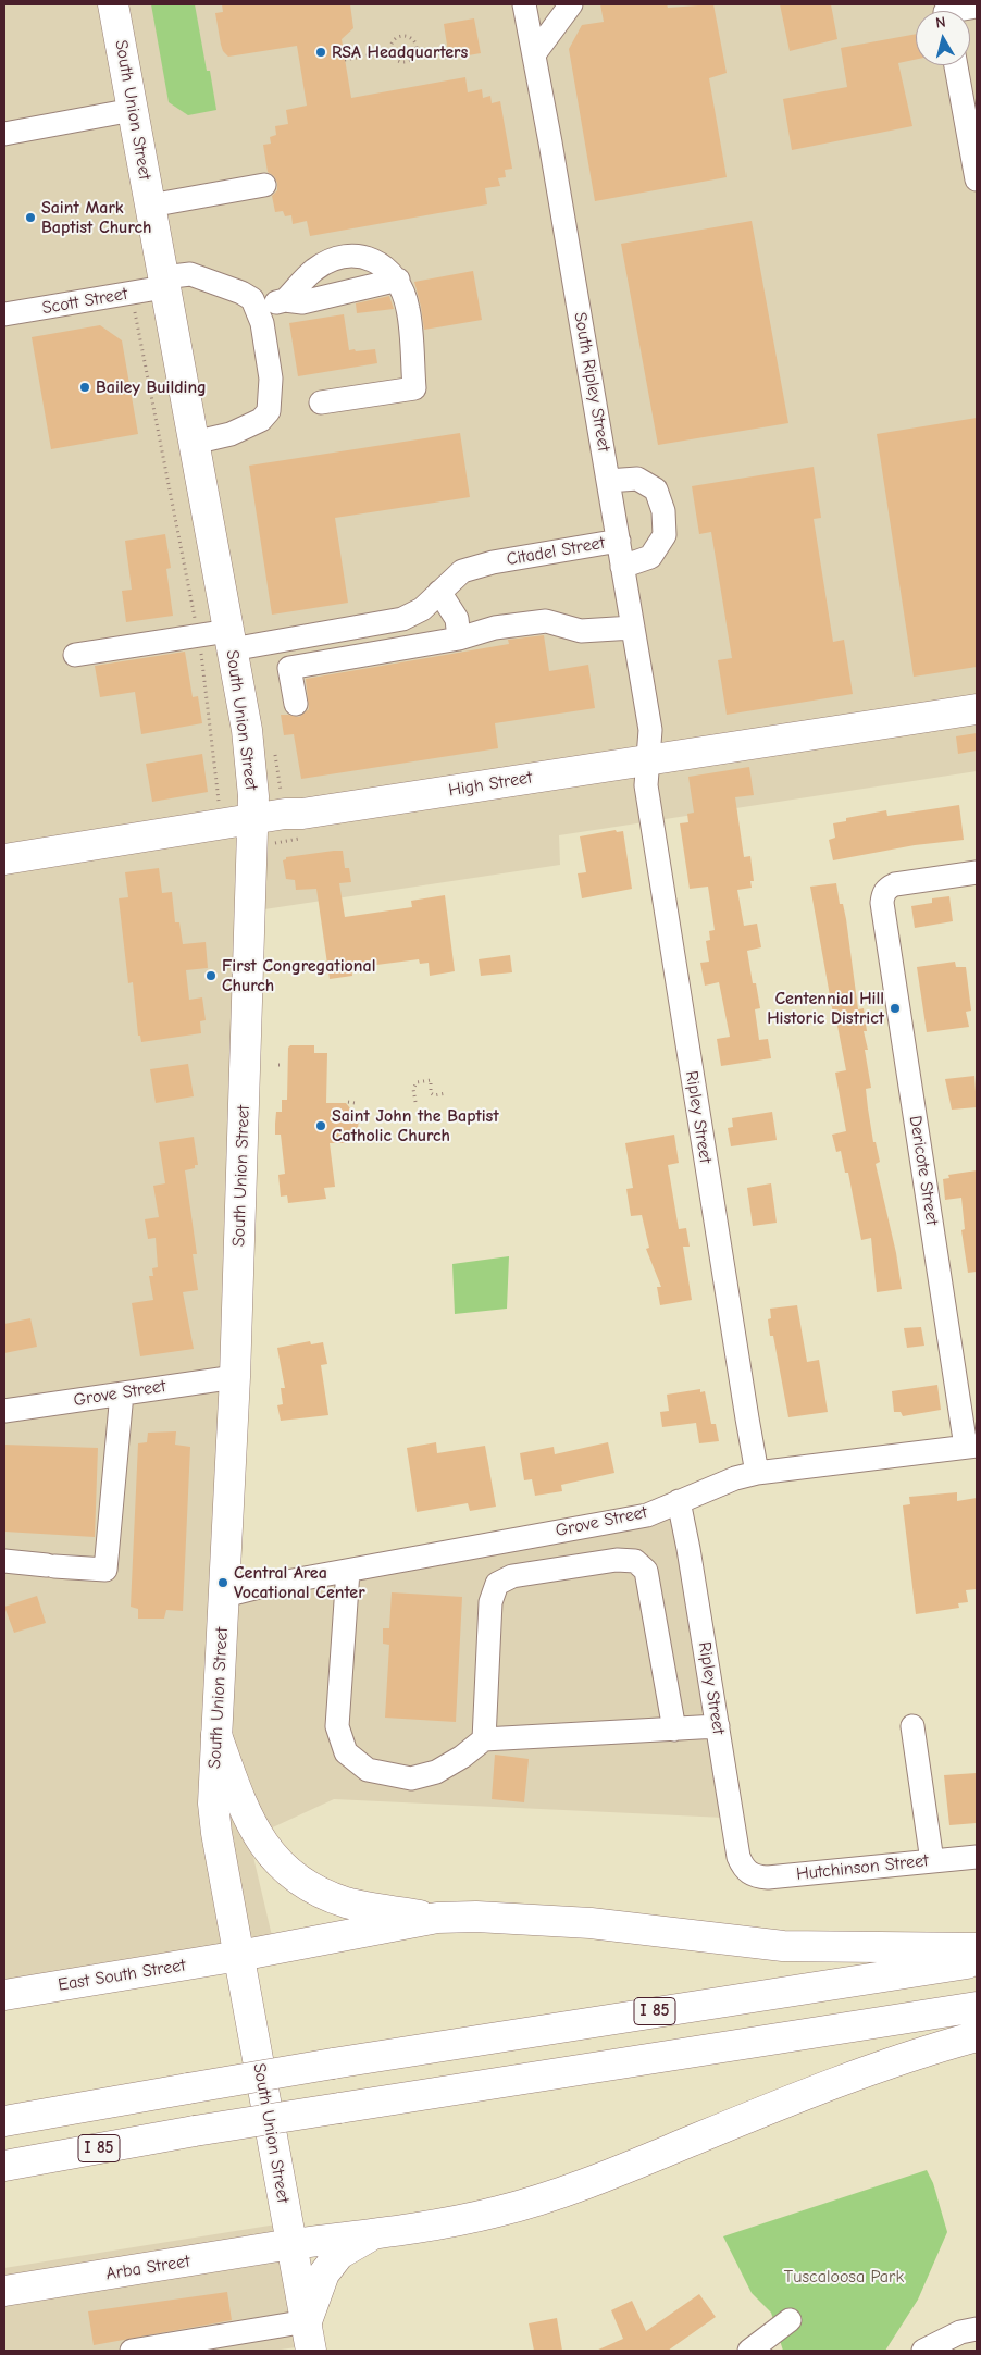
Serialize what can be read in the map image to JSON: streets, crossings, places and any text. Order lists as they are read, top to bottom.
{
  "streets": {
    "main road": [
      "South Union Street",
      "High Street",
      "East South Street",
      "I 85",
      "Arba Street"
    ],
    "street": [
      "Scott Street",
      "South Ripley Street",
      "Citadel Street",
      "Ripley Street",
      "Dericote Street",
      "Grove Street",
      "Hutchinson Street"
    ]
  },
  "crossings": [
    ["South Union Street", "Scott Street"],
    ["South Union Street", "Citadel Street"],
    ["South Union Street", "High Street"],
    ["South Union Street", "Grove Street"],
    ["South Union Street", "East South Street"],
    ["South Union Street", "Arba Street"],
    ["South Ripley Street", "Citadel Street"],
    ["South Ripley Street", "High Street"],
    ["South Ripley Street", "Ripley Street"],
    ["High Street", "Ripley Street"],
    ["Ripley Street", "Grove Street"],
    ["Ripley Street", "Hutchinson Street"],
    ["Dericote Street", "Grove Street"]
  ],
  "parks": ["Tuscaloosa Park"],
  "places": [
    "RSA Headquarters",
    "Saint Mark Baptist Church",
    "Bailey Building",
    "First Congregational Church",
    "Centennial Hill Historic District",
    "Saint John the Baptist Catholic Church",
    "Central Area Vocational Center"
  ],
  "north": "top"
}
